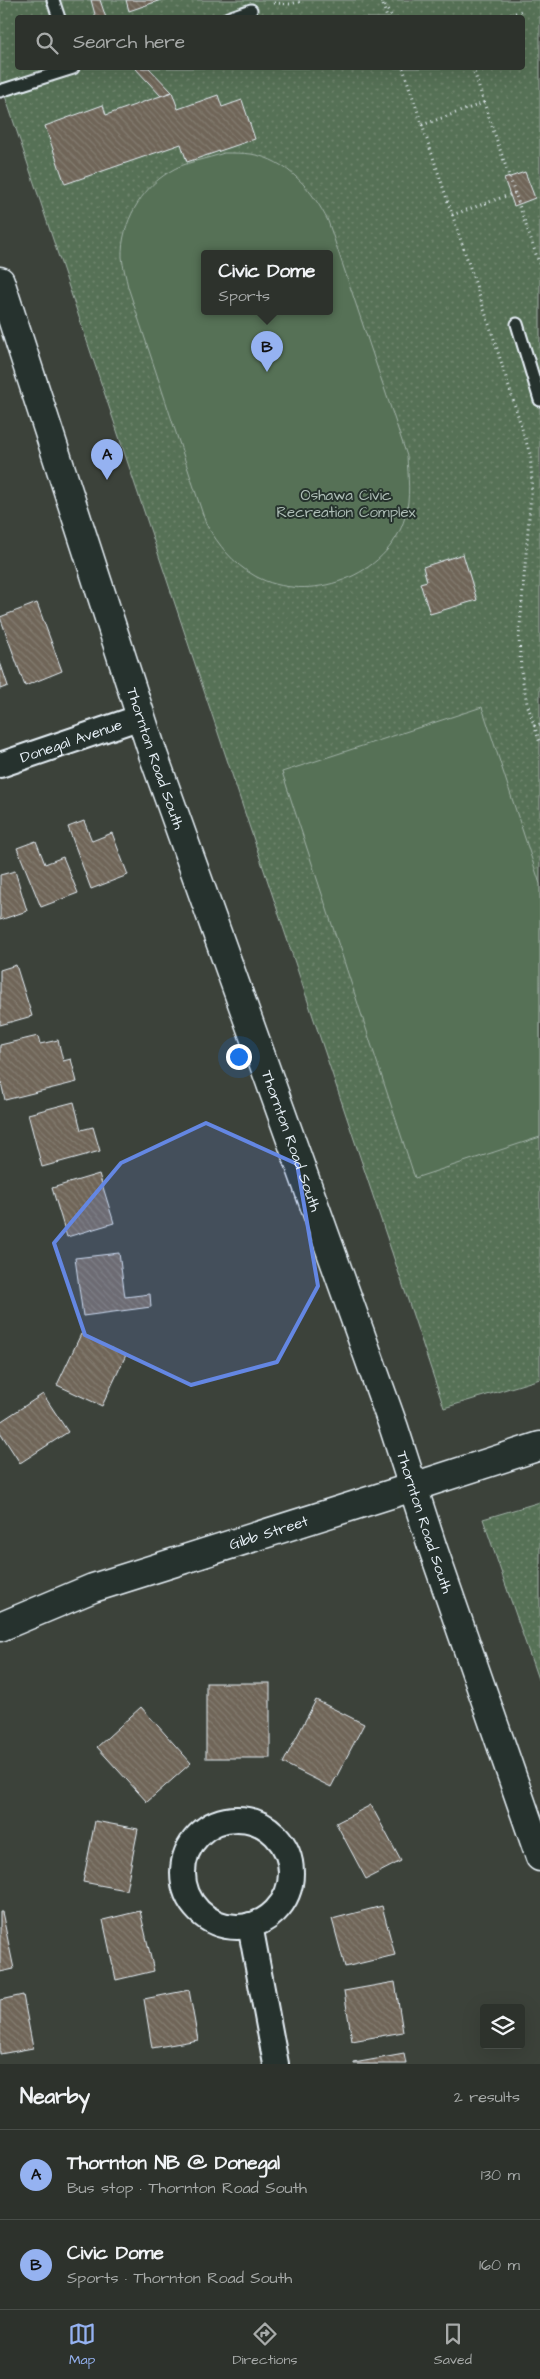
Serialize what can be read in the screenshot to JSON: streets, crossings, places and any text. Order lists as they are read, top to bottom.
{
  "streets": {
    "main road": ["Thornton Road South", "Gibb Street"],
    "street": ["Donegal Avenue"]
  },
  "crossings": [
    ["Donegal Avenue", "Thornton Road South"],
    ["Thornton Road South", "Gibb Street"]
  ],
  "parks": ["Oshawa Civic Recreation Complex"],
  "page": {
    "search": "Search here",
    "popup": ["Civic Dome", "Sports"],
    "pins": ["B", "A"],
    "heading": ["Nearby", "2 results"],
    "list": [
      {
        "mark": "A",
        "name": "Thornton NB @ Donegal",
        "note": "Bus stop · Thornton Road South",
        "value": "130 m"
      },
      {
        "mark": "B",
        "name": "Civic Dome",
        "note": "Sports · Thornton Road South",
        "value": "160 m"
      }
    ],
    "nav": ["Map", "Directions", "Saved"]
  }
}
